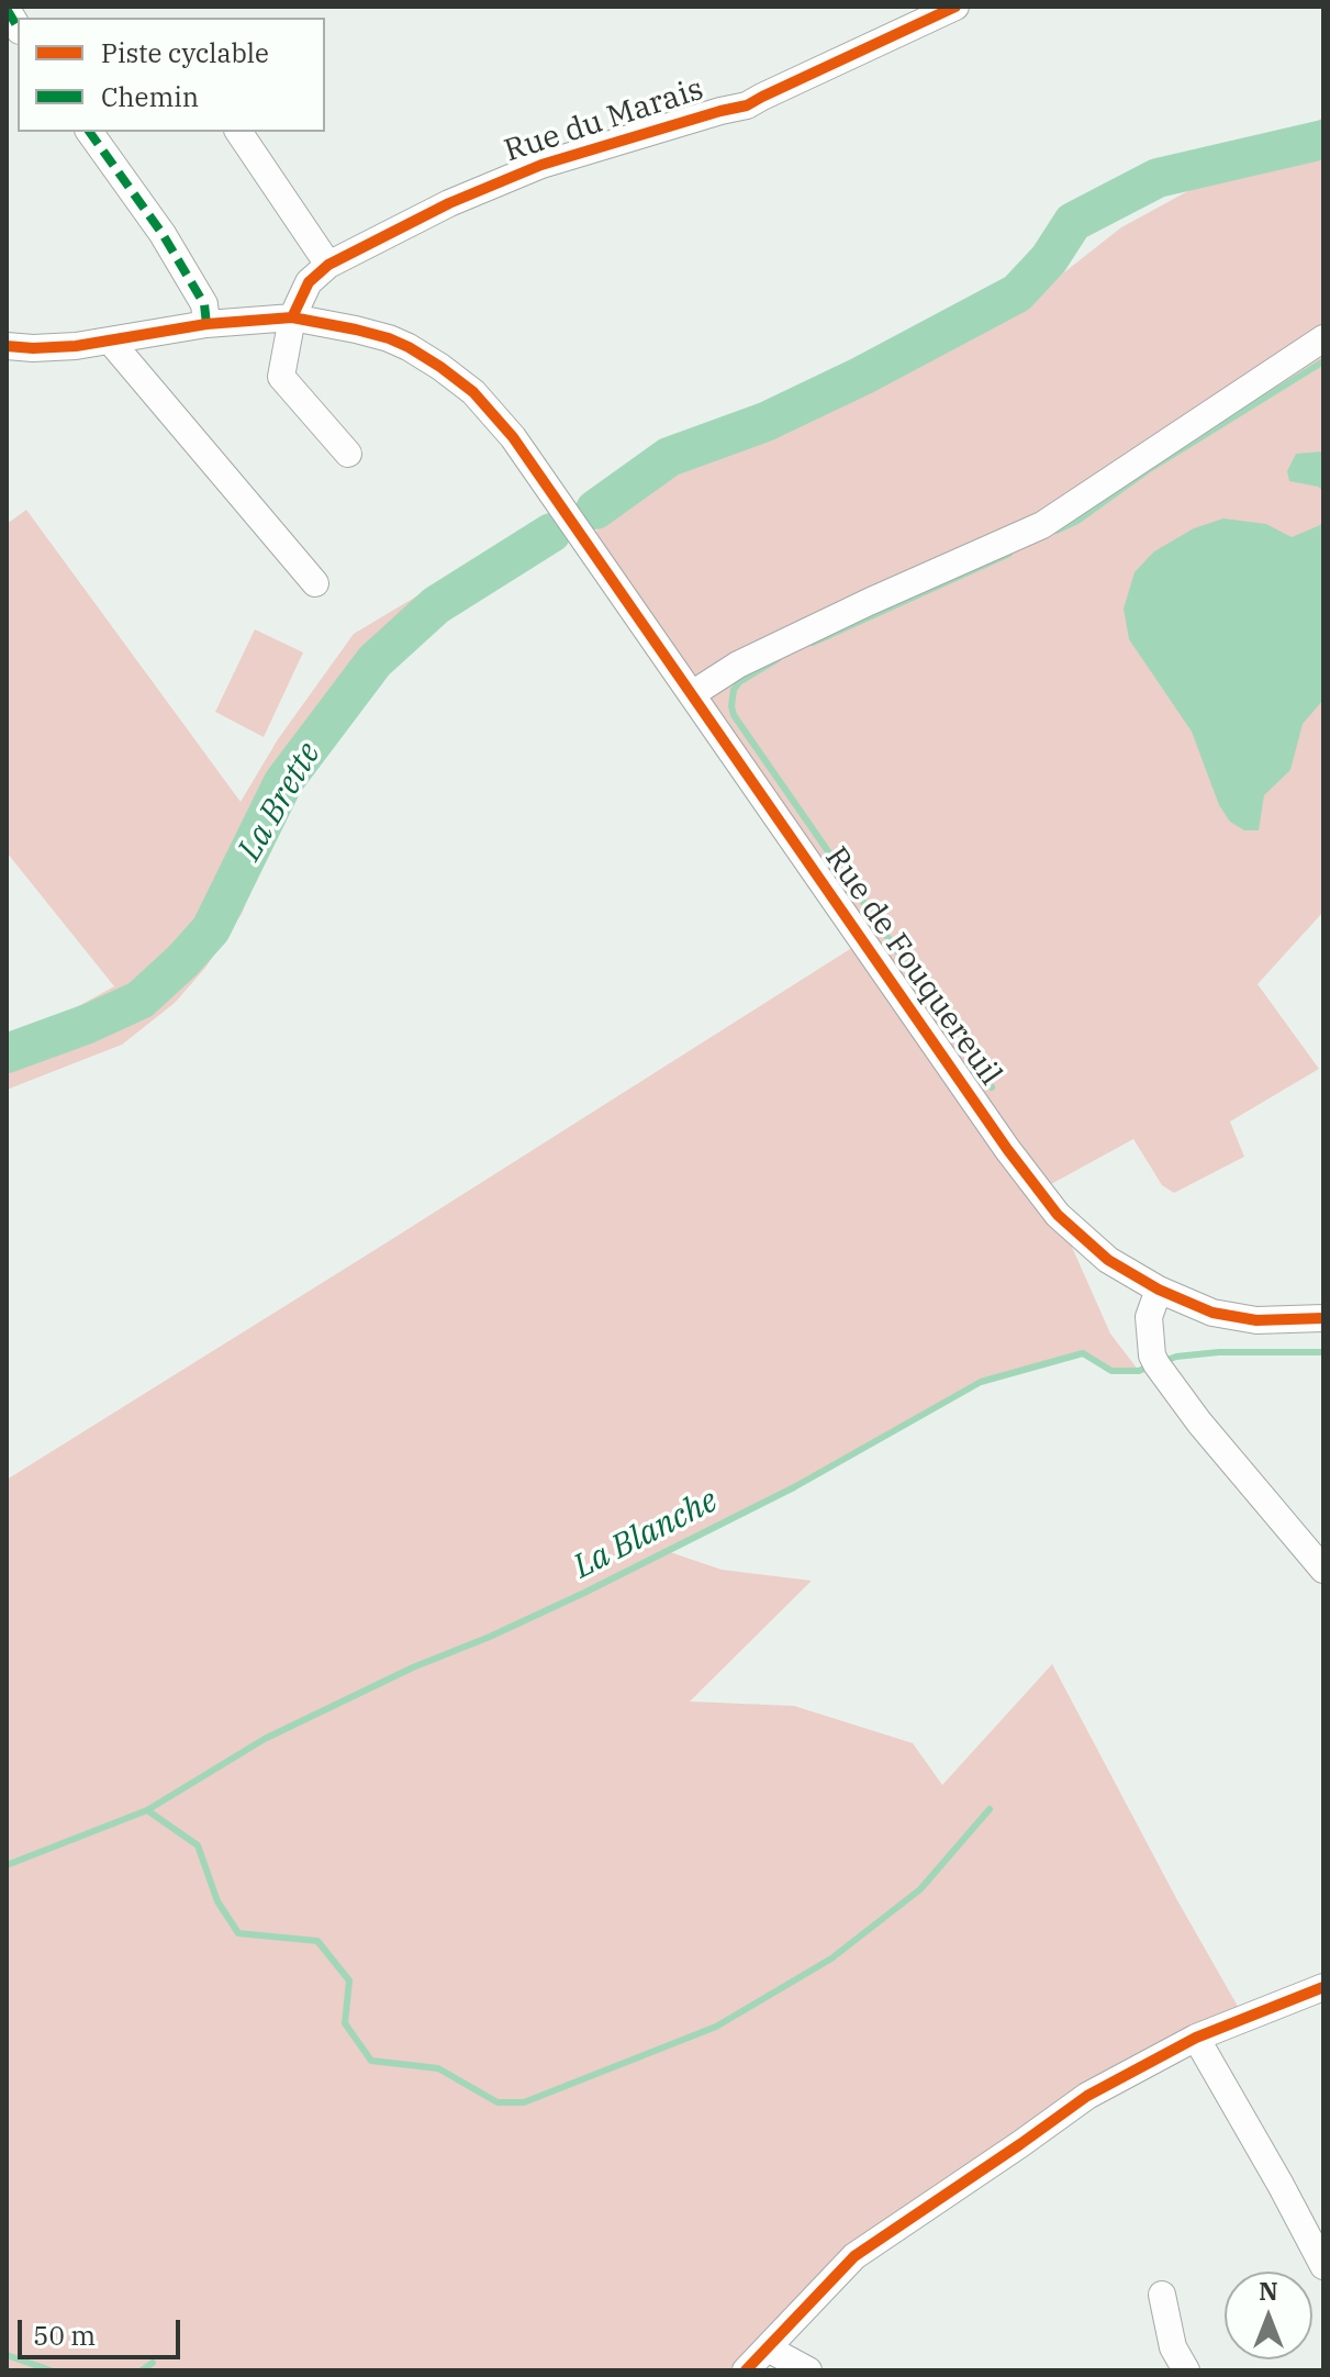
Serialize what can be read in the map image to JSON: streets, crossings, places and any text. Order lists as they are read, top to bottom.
{
  "streets": {
    "street": ["Rue du Marais", "Rue de Fouquereuil"]
  },
  "crossings": [
    ["Rue du Marais", "Rue de Fouquereuil"]
  ],
  "water": ["La Brette", "La Blanche"],
  "legend": ["Piste cyclable", "Chemin"],
  "scale_bar": "50 m",
  "north": "top"
}
